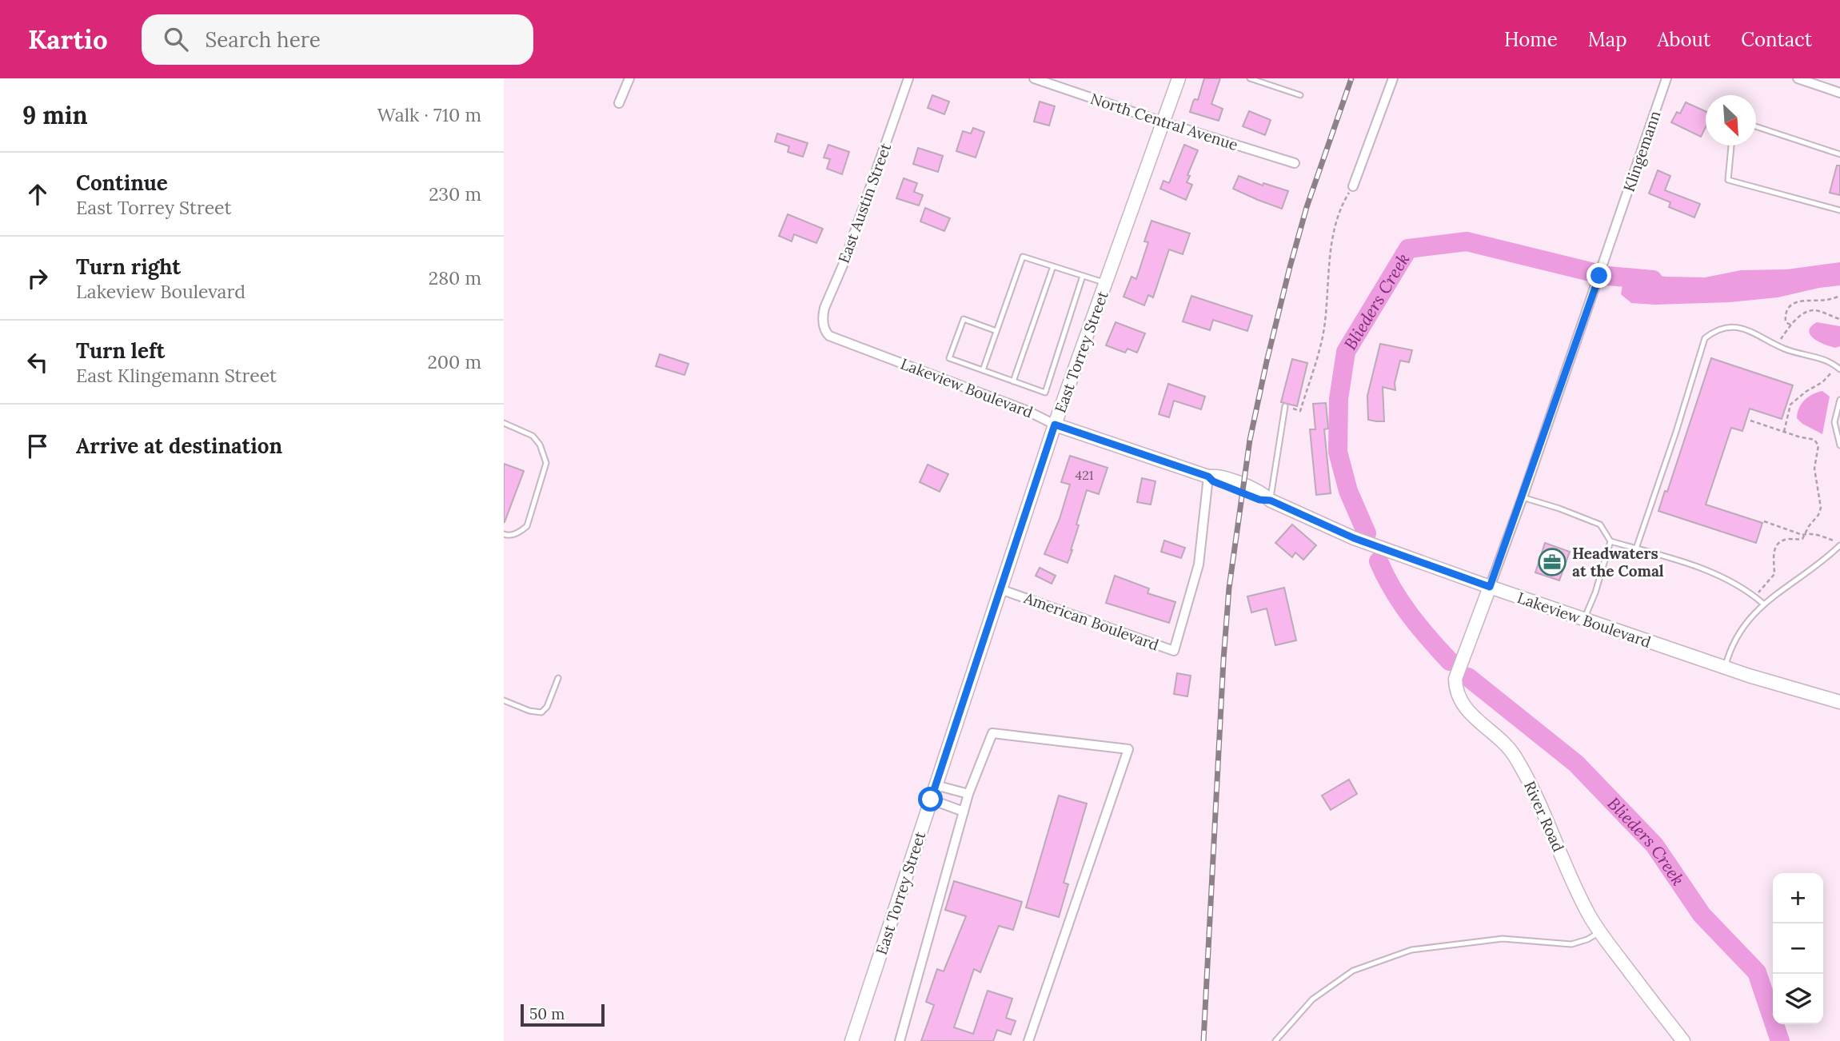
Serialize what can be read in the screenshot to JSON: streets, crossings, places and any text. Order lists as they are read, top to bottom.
{
  "streets": {
    "street": [
      "North Central Avenue",
      "Klingemann",
      "East Austin Street",
      "East Torrey Street",
      "Lakeview Boulevard",
      "American Boulevard",
      "River Road"
    ]
  },
  "crossings": [
    ["North Central Avenue", "East Torrey Street"],
    ["Klingemann", "Lakeview Boulevard"],
    ["Klingemann", "River Road"],
    ["East Austin Street", "Lakeview Boulevard"],
    ["East Torrey Street", "Lakeview Boulevard"],
    ["East Torrey Street", "American Boulevard"],
    ["Lakeview Boulevard", "American Boulevard"],
    ["Lakeview Boulevard", "River Road"]
  ],
  "water": ["Blieders Creek"],
  "places": {
    "office": ["Headwaters at the Comal"]
  },
  "house_numbers": ["421"],
  "scale_bar": "50 m",
  "north": "bottom right",
  "page": {
    "header": "Kartio",
    "search": "Search here",
    "nav": [
      "Home",
      "Map",
      "About",
      "Contact"
    ],
    "heading": ["9 min", "Walk · 710 m"],
    "list": [
      ["Continue", "East Torrey Street", "230 m"],
      ["Turn right", "Lakeview Boulevard", "280 m"],
      ["Turn left", "East Klingemann Street", "200 m"],
      "Arrive at destination"
    ],
    "map_buttons": ["+", "−"],
    "scale": "50 m"
  }
}
